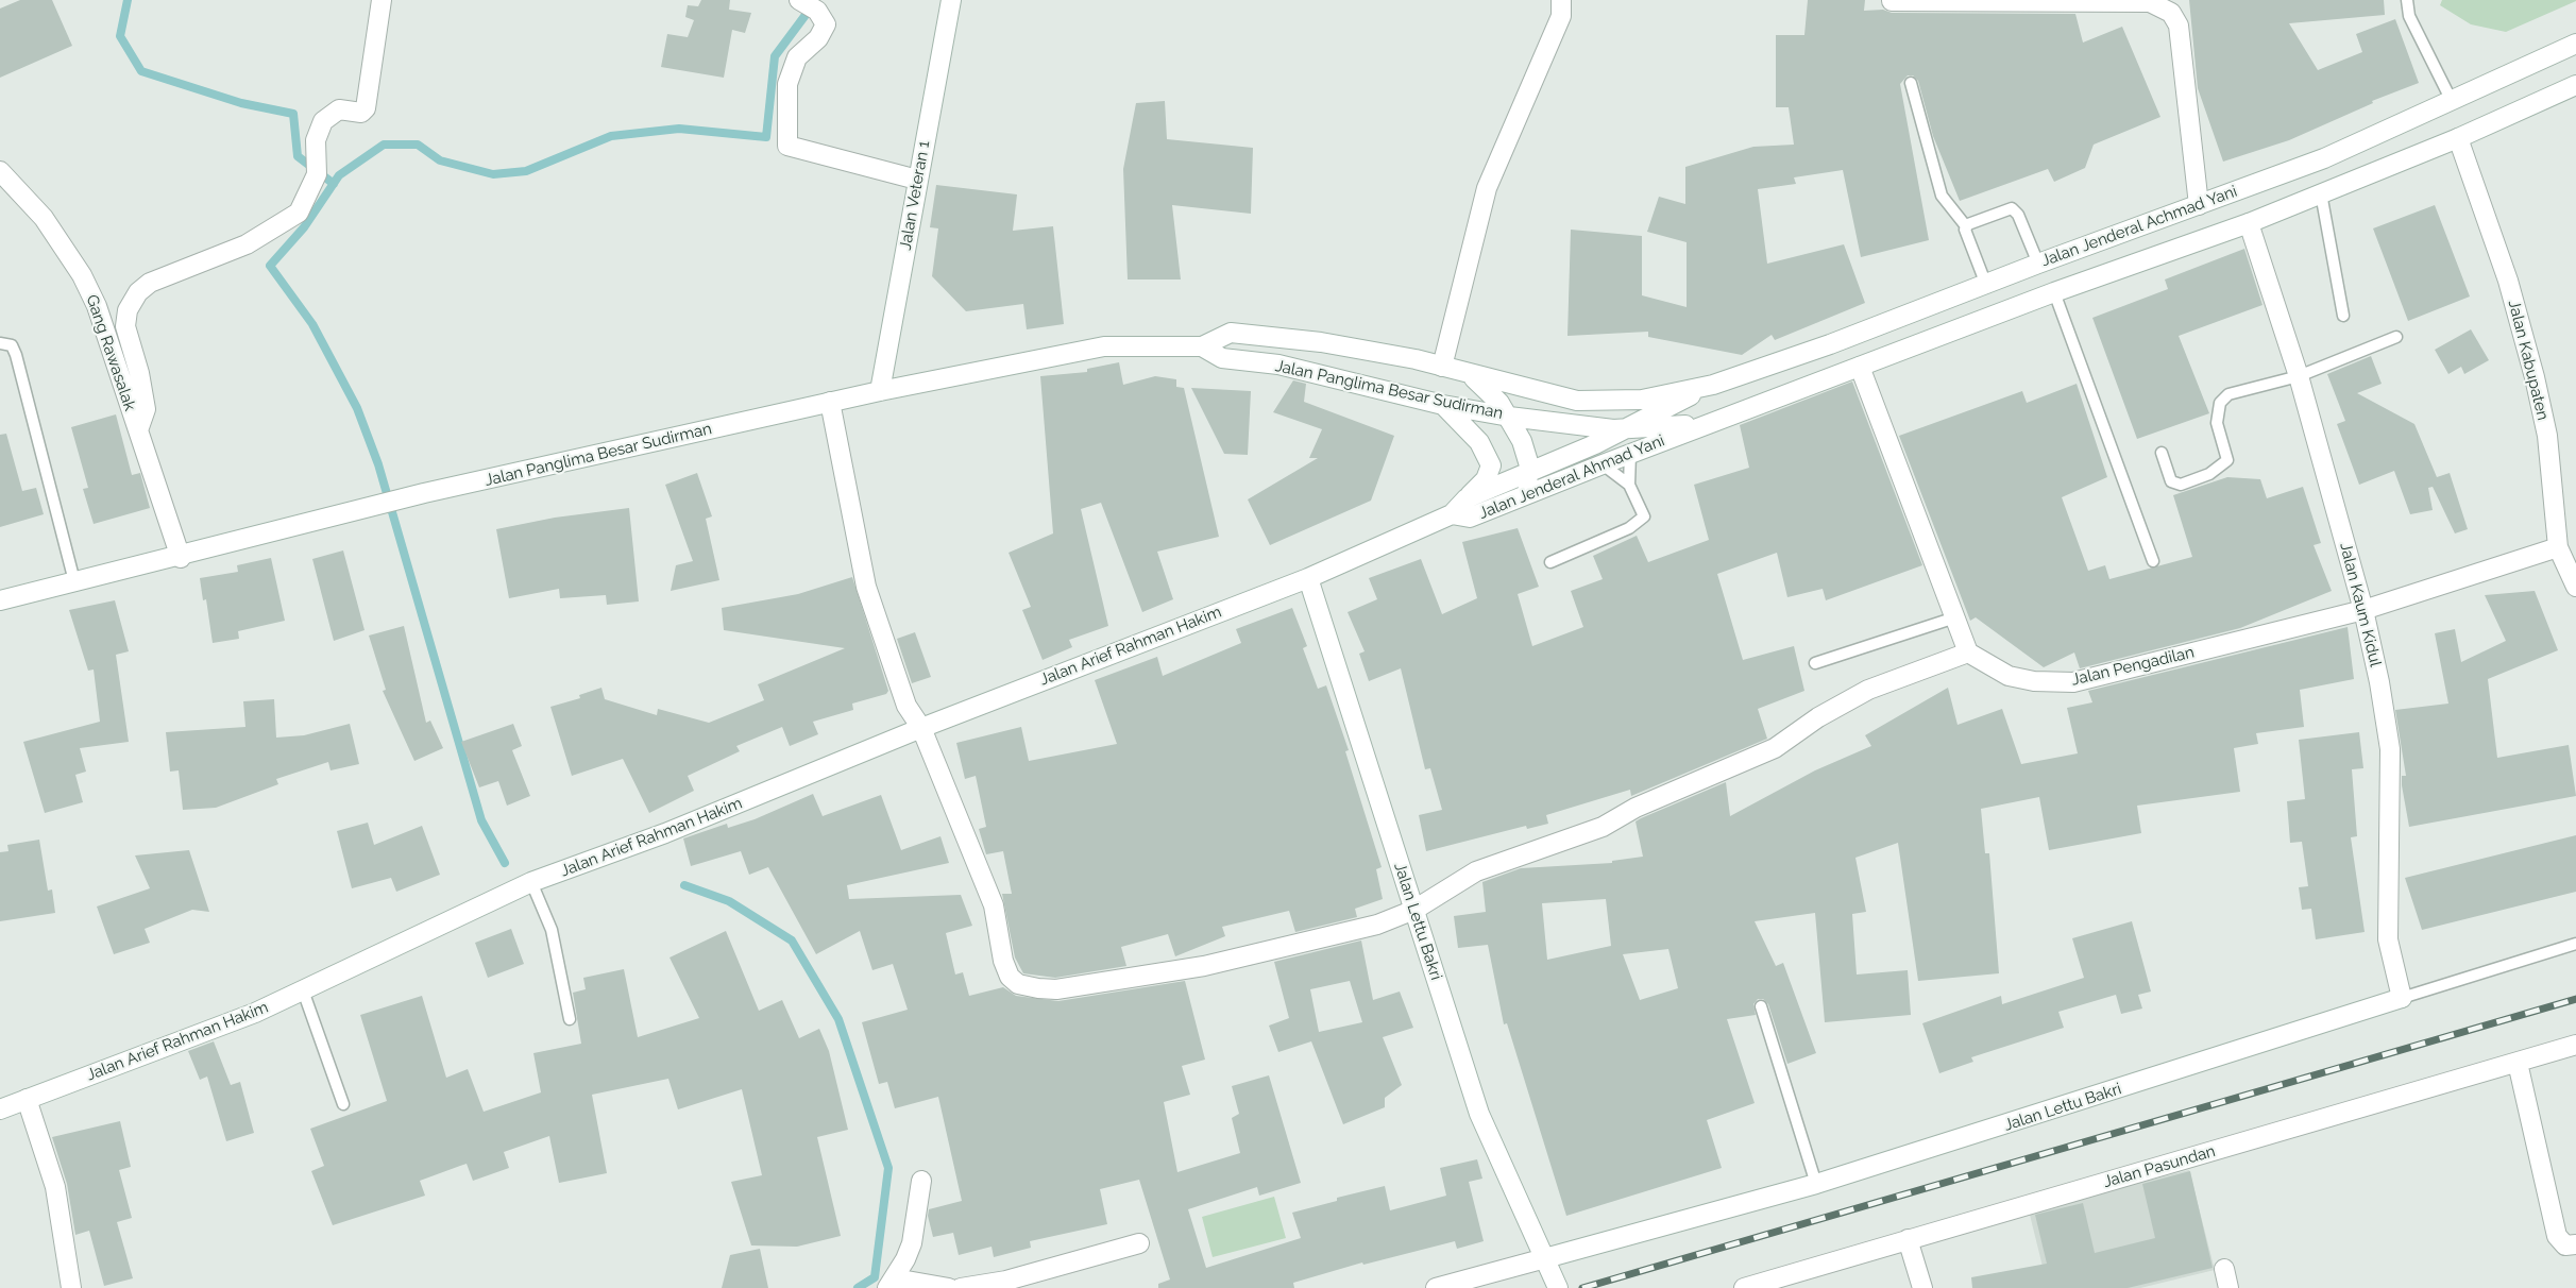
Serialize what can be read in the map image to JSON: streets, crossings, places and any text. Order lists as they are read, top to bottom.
{
  "streets": {
    "street": [
      "Jalan Veteran 1",
      "Jalan Jenderal Achmad Yani",
      "Gang Rawasalak",
      "Jalan Kabupaten",
      "Jalan Panglima Besar Sudirman",
      "Jalan Jenderal Ahmad Yani",
      "Jalan Kaum Kidul",
      "Jalan Arief Rahman Hakim",
      "Jalan Pengadilan",
      "Jalan Lettu Bakri",
      "Jalan Pasundan"
    ]
  },
  "crossings": [
    ["Jalan Veteran 1", "Jalan Panglima Besar Sudirman"],
    ["Jalan Jenderal Achmad Yani", "Jalan Kabupaten"],
    ["Jalan Jenderal Achmad Yani", "Jalan Panglima Besar Sudirman"],
    ["Jalan Jenderal Achmad Yani", "Jalan Jenderal Ahmad Yani"],
    ["Jalan Jenderal Achmad Yani", "Jalan Kaum Kidul"],
    ["Gang Rawasalak", "Jalan Panglima Besar Sudirman"],
    ["Jalan Kabupaten", "Jalan Pengadilan"],
    ["Jalan Panglima Besar Sudirman", "Jalan Jenderal Ahmad Yani"],
    ["Jalan Jenderal Ahmad Yani", "Jalan Arief Rahman Hakim"],
    ["Jalan Jenderal Ahmad Yani", "Jalan Lettu Bakri"],
    ["Jalan Kaum Kidul", "Jalan Pengadilan"],
    ["Jalan Kaum Kidul", "Jalan Lettu Bakri"],
    ["Jalan Arief Rahman Hakim", "Jalan Lettu Bakri"]
  ]
}
